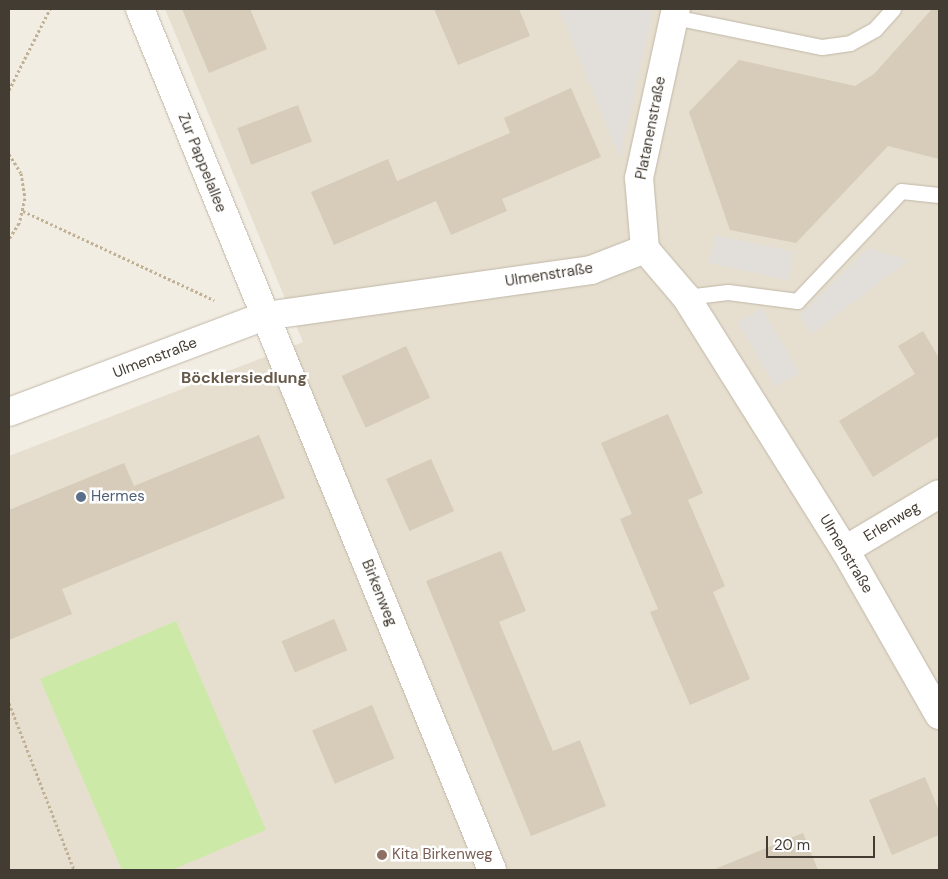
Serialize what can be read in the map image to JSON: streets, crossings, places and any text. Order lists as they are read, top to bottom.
{
  "streets": {
    "street": [
      "Platanenstraße",
      "Zur Pappelallee",
      "Ulmenstraße",
      "Erlenweg",
      "Birkenweg"
    ]
  },
  "crossings": [
    ["Platanenstraße", "Ulmenstraße"],
    ["Zur Pappelallee", "Ulmenstraße"],
    ["Zur Pappelallee", "Birkenweg"],
    ["Ulmenstraße", "Erlenweg"],
    ["Ulmenstraße", "Birkenweg"]
  ],
  "districts": ["Böcklersiedlung"],
  "places": ["Hermes", "Kita Birkenweg"],
  "scale_bar": "20 m"
}
